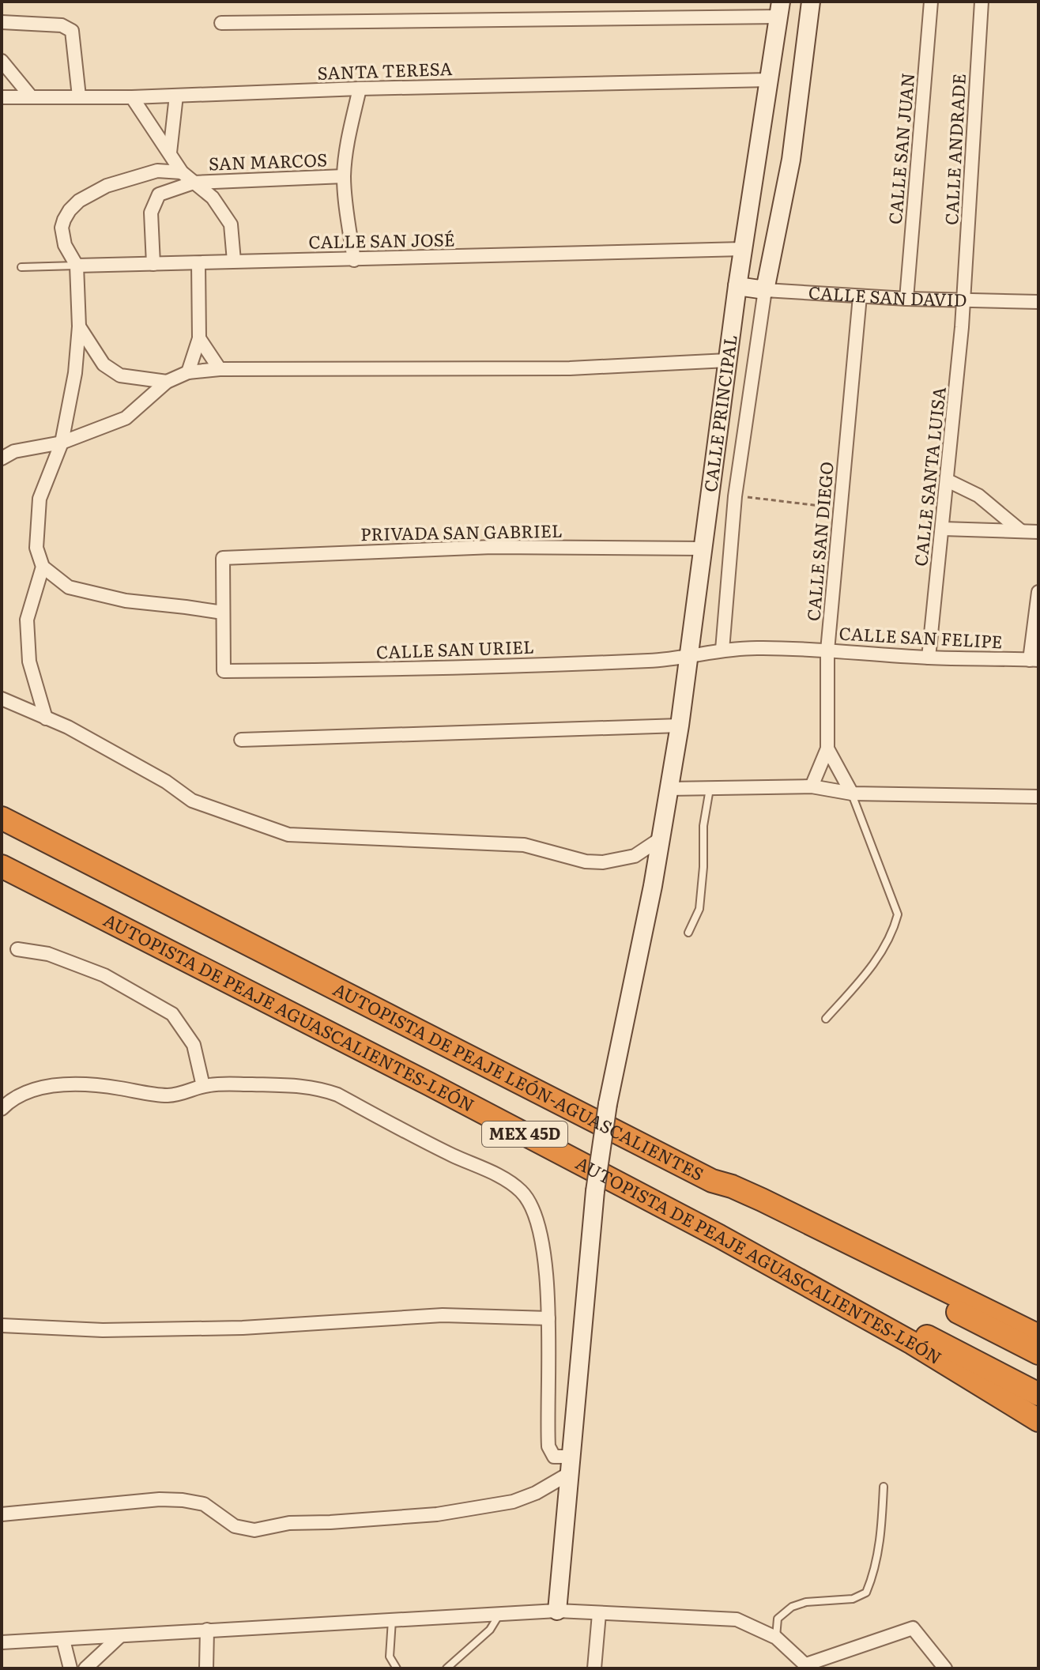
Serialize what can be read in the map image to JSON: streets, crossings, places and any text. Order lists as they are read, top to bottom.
{
  "streets": {
    "highway": ["AUTOPISTA DE PEAJE AGUASCALIENTES-LEÓN", "AUTOPISTA DE PEAJE LEÓN-AGUASCALIENTES", "MEX 45D"],
    "street": [
      "SANTA TERESA",
      "CALLE SAN JUAN",
      "CALLE ANDRADE",
      "SAN MARCOS",
      "CALLE SAN JOSÉ",
      "CALLE SAN DAVID",
      "CALLE PRINCIPAL",
      "CALLE SANTA LUISA",
      "PRIVADA SAN GABRIEL",
      "CALLE SAN DIEGO",
      "CALLE SAN FELIPE",
      "CALLE SAN URIEL"
    ]
  },
  "crossings": [
    ["SANTA TERESA", "CALLE PRINCIPAL"],
    ["CALLE SAN JUAN", "CALLE SAN DAVID"],
    ["CALLE ANDRADE", "CALLE SAN DAVID"],
    ["CALLE ANDRADE", "CALLE SANTA LUISA"],
    ["SAN MARCOS", "CALLE SAN JOSÉ"],
    ["CALLE SAN JOSÉ", "CALLE PRINCIPAL"],
    ["CALLE SAN DAVID", "CALLE PRINCIPAL"],
    ["CALLE SAN DAVID", "CALLE SANTA LUISA"],
    ["CALLE SAN DAVID", "CALLE SAN DIEGO"],
    ["CALLE PRINCIPAL", "PRIVADA SAN GABRIEL"],
    ["CALLE PRINCIPAL", "CALLE SAN FELIPE"],
    ["CALLE PRINCIPAL", "CALLE SAN URIEL"],
    ["CALLE SANTA LUISA", "CALLE SAN FELIPE"],
    ["PRIVADA SAN GABRIEL", "CALLE SAN URIEL"],
    ["CALLE SAN DIEGO", "CALLE SAN FELIPE"],
    ["CALLE SAN FELIPE", "CALLE SAN URIEL"]
  ]
}
